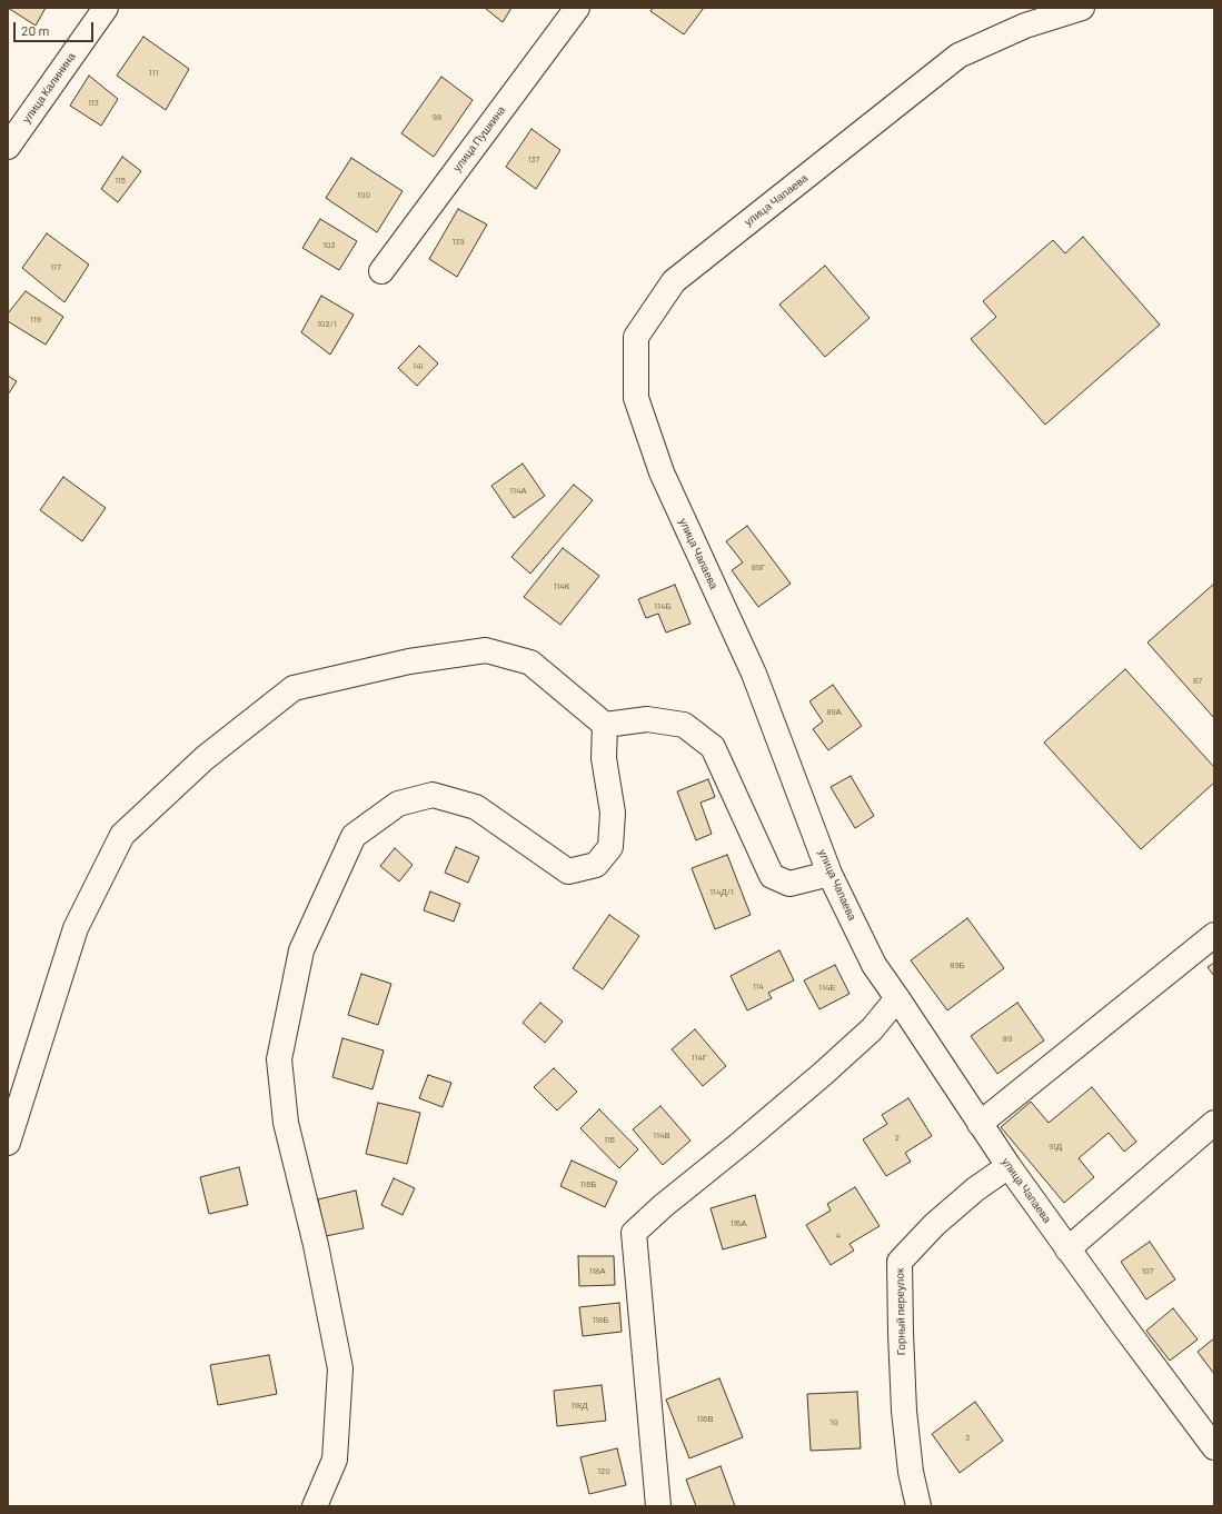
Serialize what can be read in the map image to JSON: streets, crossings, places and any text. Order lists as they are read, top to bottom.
{
  "streets": {
    "street": [
      "улица Калинина",
      "улица Пушкина",
      "улица Чапаева",
      "Горный переулок"
    ]
  },
  "crossings": [
    ["улица Чапаева", "Горный переулок"]
  ],
  "house_numbers": [
    "111",
    "113",
    "98",
    "137",
    "115",
    "100",
    "139",
    "102",
    "117",
    "119",
    "102/1",
    "141",
    "114А",
    "89Г",
    "114К",
    "114Б",
    "87",
    "89А",
    "114Д/1",
    "89Б",
    "114",
    "114Е",
    "89",
    "114Г",
    "114В",
    "2",
    "116",
    "91Д",
    "116Б",
    "116А",
    "4",
    "118А",
    "107",
    "118Б",
    "118Д",
    "116В",
    "10",
    "3",
    "120"
  ],
  "scale_bar": "20 m"
}
